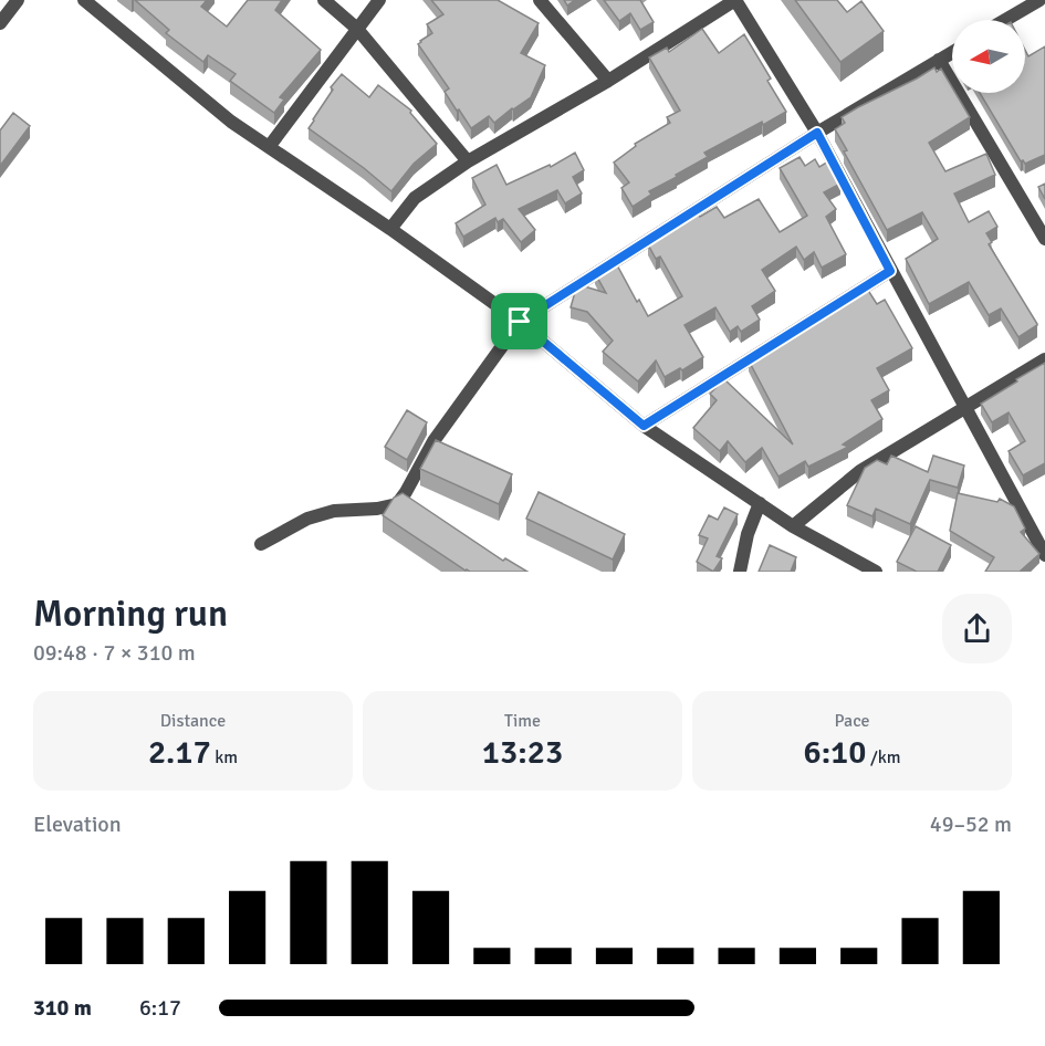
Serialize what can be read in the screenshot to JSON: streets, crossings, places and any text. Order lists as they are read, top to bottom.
{
  "north": "left",
  "page": {
    "heading": ["Morning run", "09:48 · 7 × 310 m"],
    "stats": [
      ["Distance", "2.17 km"],
      ["Time", "13:23"],
      ["Pace", "6:10 /km"]
    ],
    "chart": ["Elevation", "49–52 m"],
    "list": [
      {
        "name": "310 m",
        "note": "6:17"
      }
    ]
  }
}
